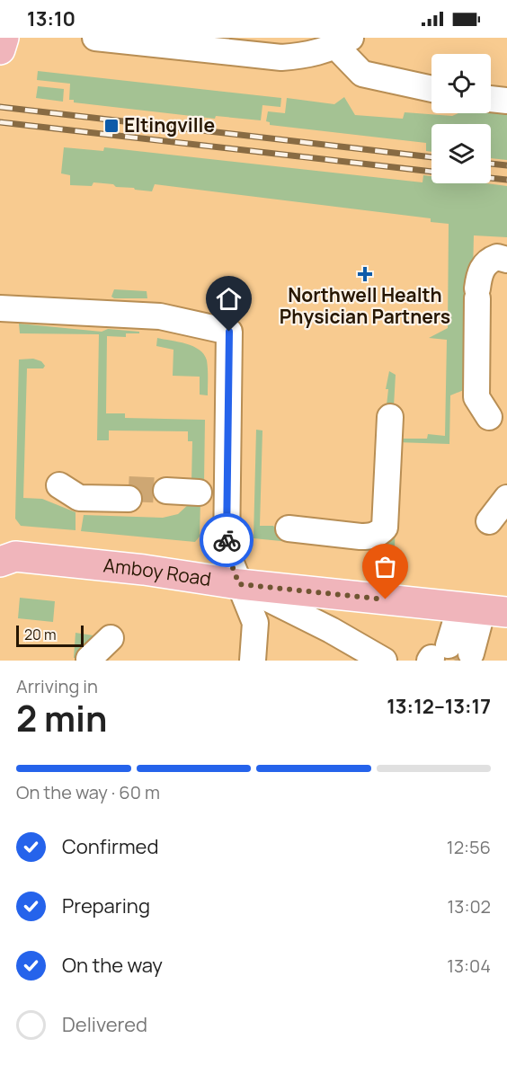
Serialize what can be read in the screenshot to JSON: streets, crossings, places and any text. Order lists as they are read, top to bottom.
{
  "streets": {
    "main road": ["Amboy Road"]
  },
  "places": {
    "transit": ["Eltingville"],
    "health": ["Northwell Health Physician Partners"]
  },
  "scale_bar": "20 m",
  "page": {
    "status": "13:10",
    "scale": "20 m",
    "heading": ["2 min", "Arriving in", "13:12–13:17"],
    "bar": "On the way · 60 m",
    "list": [
      ["Confirmed", "12:56"],
      ["Preparing", "13:02"],
      ["On the way", "13:04"],
      "Delivered"
    ]
  }
}
